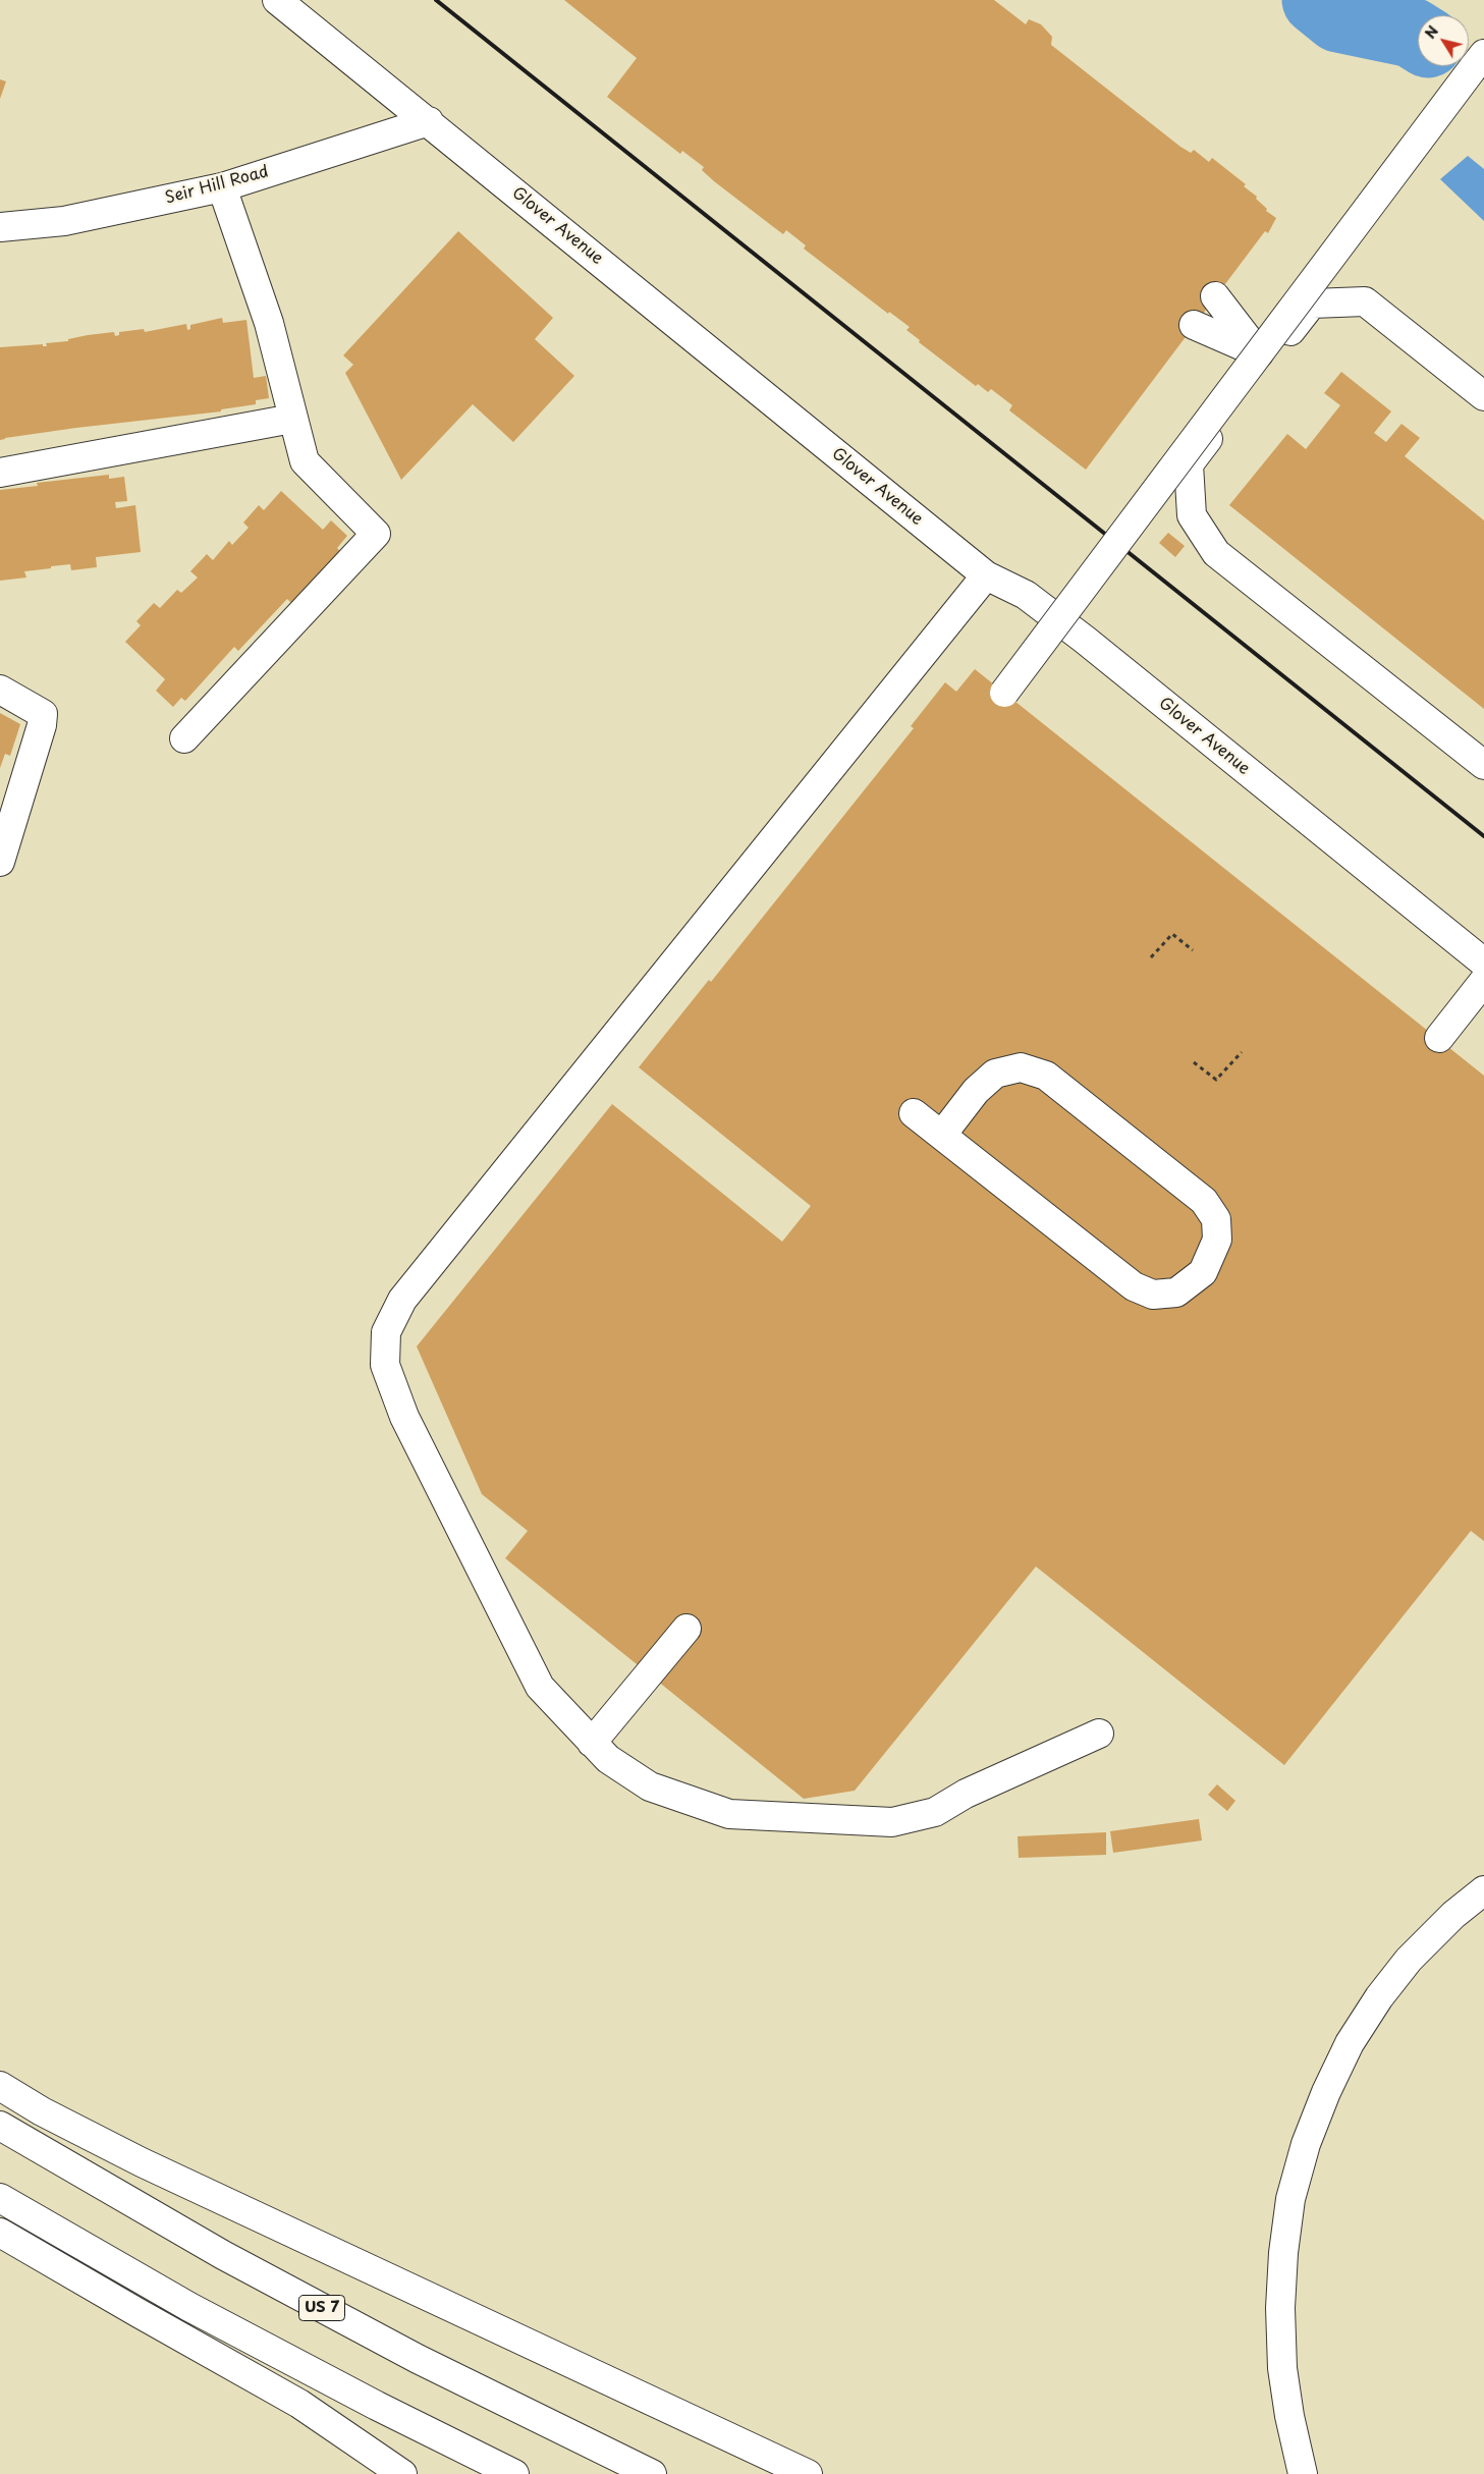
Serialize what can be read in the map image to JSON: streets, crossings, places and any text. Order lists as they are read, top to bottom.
{
  "streets": {
    "main road": ["Seir Hill Road", "Glover Avenue", "US 7"]
  },
  "crossings": [
    ["Seir Hill Road", "Glover Avenue"]
  ],
  "north": "top left"
}
